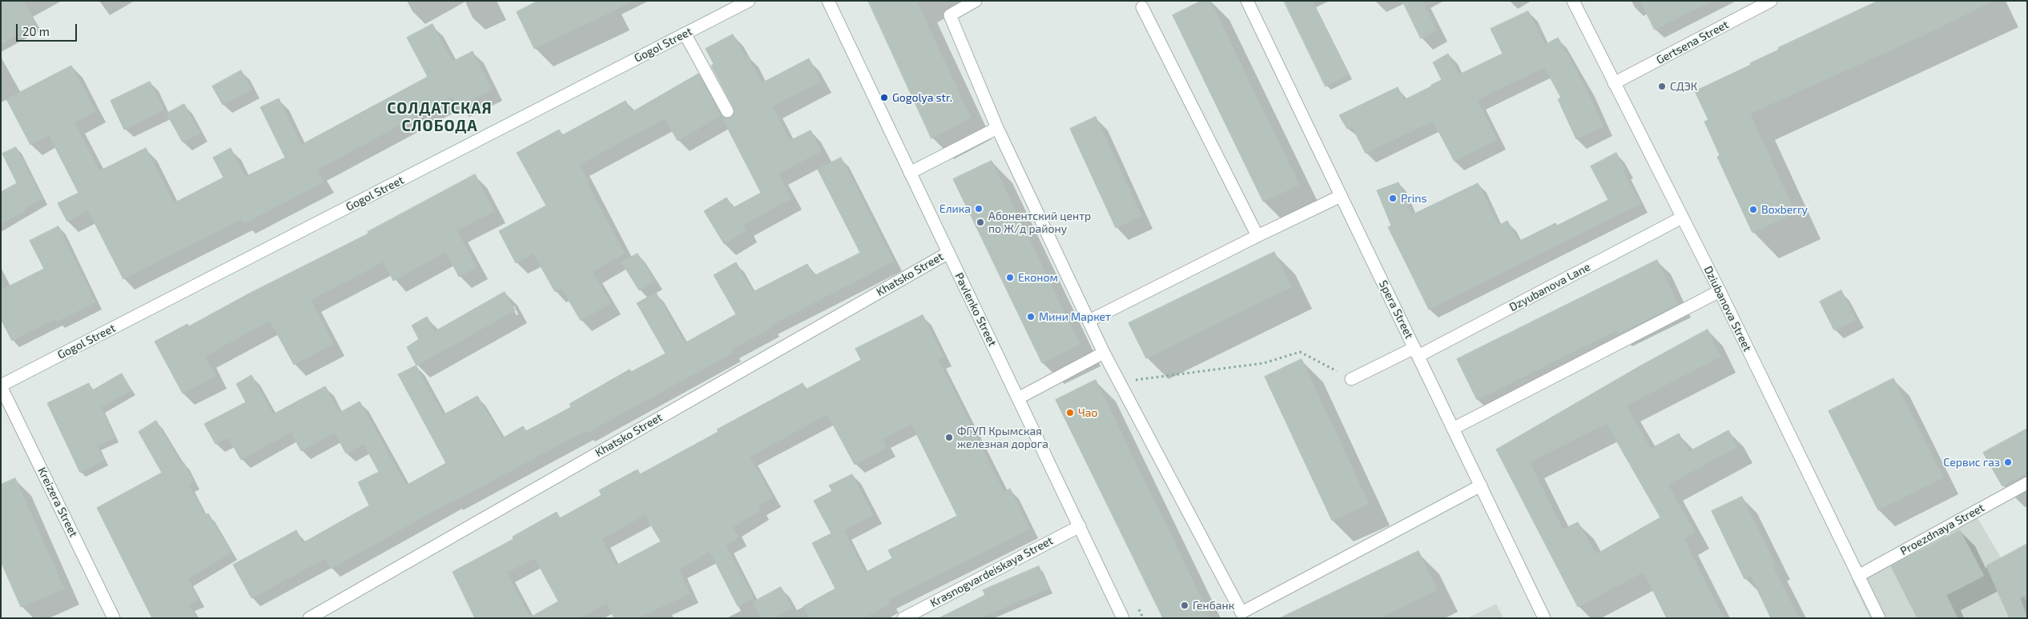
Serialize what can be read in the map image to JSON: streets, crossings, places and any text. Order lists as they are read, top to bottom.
{
  "streets": {
    "street": [
      "Gertsena Street",
      "Gogol Street",
      "Khatsko Street",
      "Dzyubanova Lane",
      "Dziubanova Street",
      "Pavlenko Street",
      "Spera Street",
      "Kreizera Street",
      "Proezdnaya Street",
      "Krasnogvardeiskaya Street"
    ]
  },
  "crossings": [
    ["Gertsena Street", "Dziubanova Street"],
    ["Gogol Street", "Kreizera Street"],
    ["Khatsko Street", "Pavlenko Street"],
    ["Dzyubanova Lane", "Dziubanova Street"],
    ["Dzyubanova Lane", "Spera Street"],
    ["Dziubanova Street", "Proezdnaya Street"],
    ["Pavlenko Street", "Krasnogvardeiskaya Street"]
  ],
  "districts": ["СОЛДАТСКАЯ СЛОБОДА"],
  "places": [
    "СДЭК",
    "Gogolya str.",
    "Prins",
    "Елика",
    "Boxberry",
    "Абонентский центр по Ж/д району",
    "Економ",
    "Мини Маркет",
    "Чао",
    "ФГУП Крымская железная дорога",
    "Сервис газ",
    "Генбанк"
  ],
  "scale_bar": "20 m"
}
